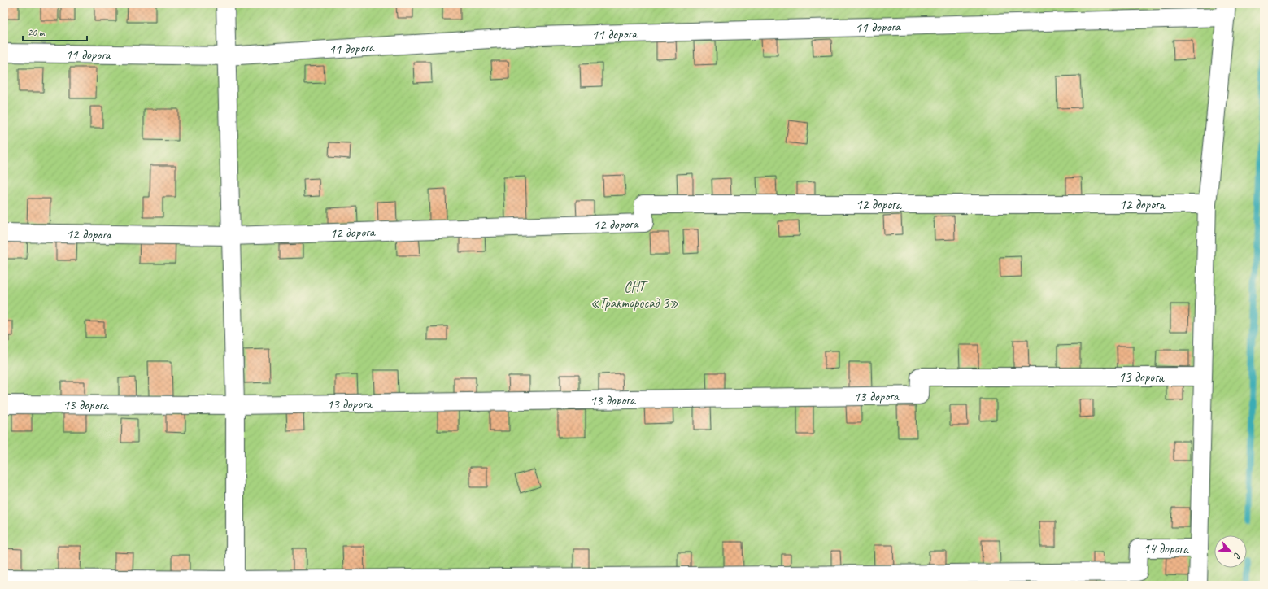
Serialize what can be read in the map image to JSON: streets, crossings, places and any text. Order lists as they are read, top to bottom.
{
  "streets": {
    "street": [
      "11 дорога",
      "12 дорога",
      "13 дорога",
      "14 дорога"
    ]
  },
  "parks": ["СНТ «Тракторосад 3»"],
  "scale_bar": "20 m",
  "north": "bottom right"
}
